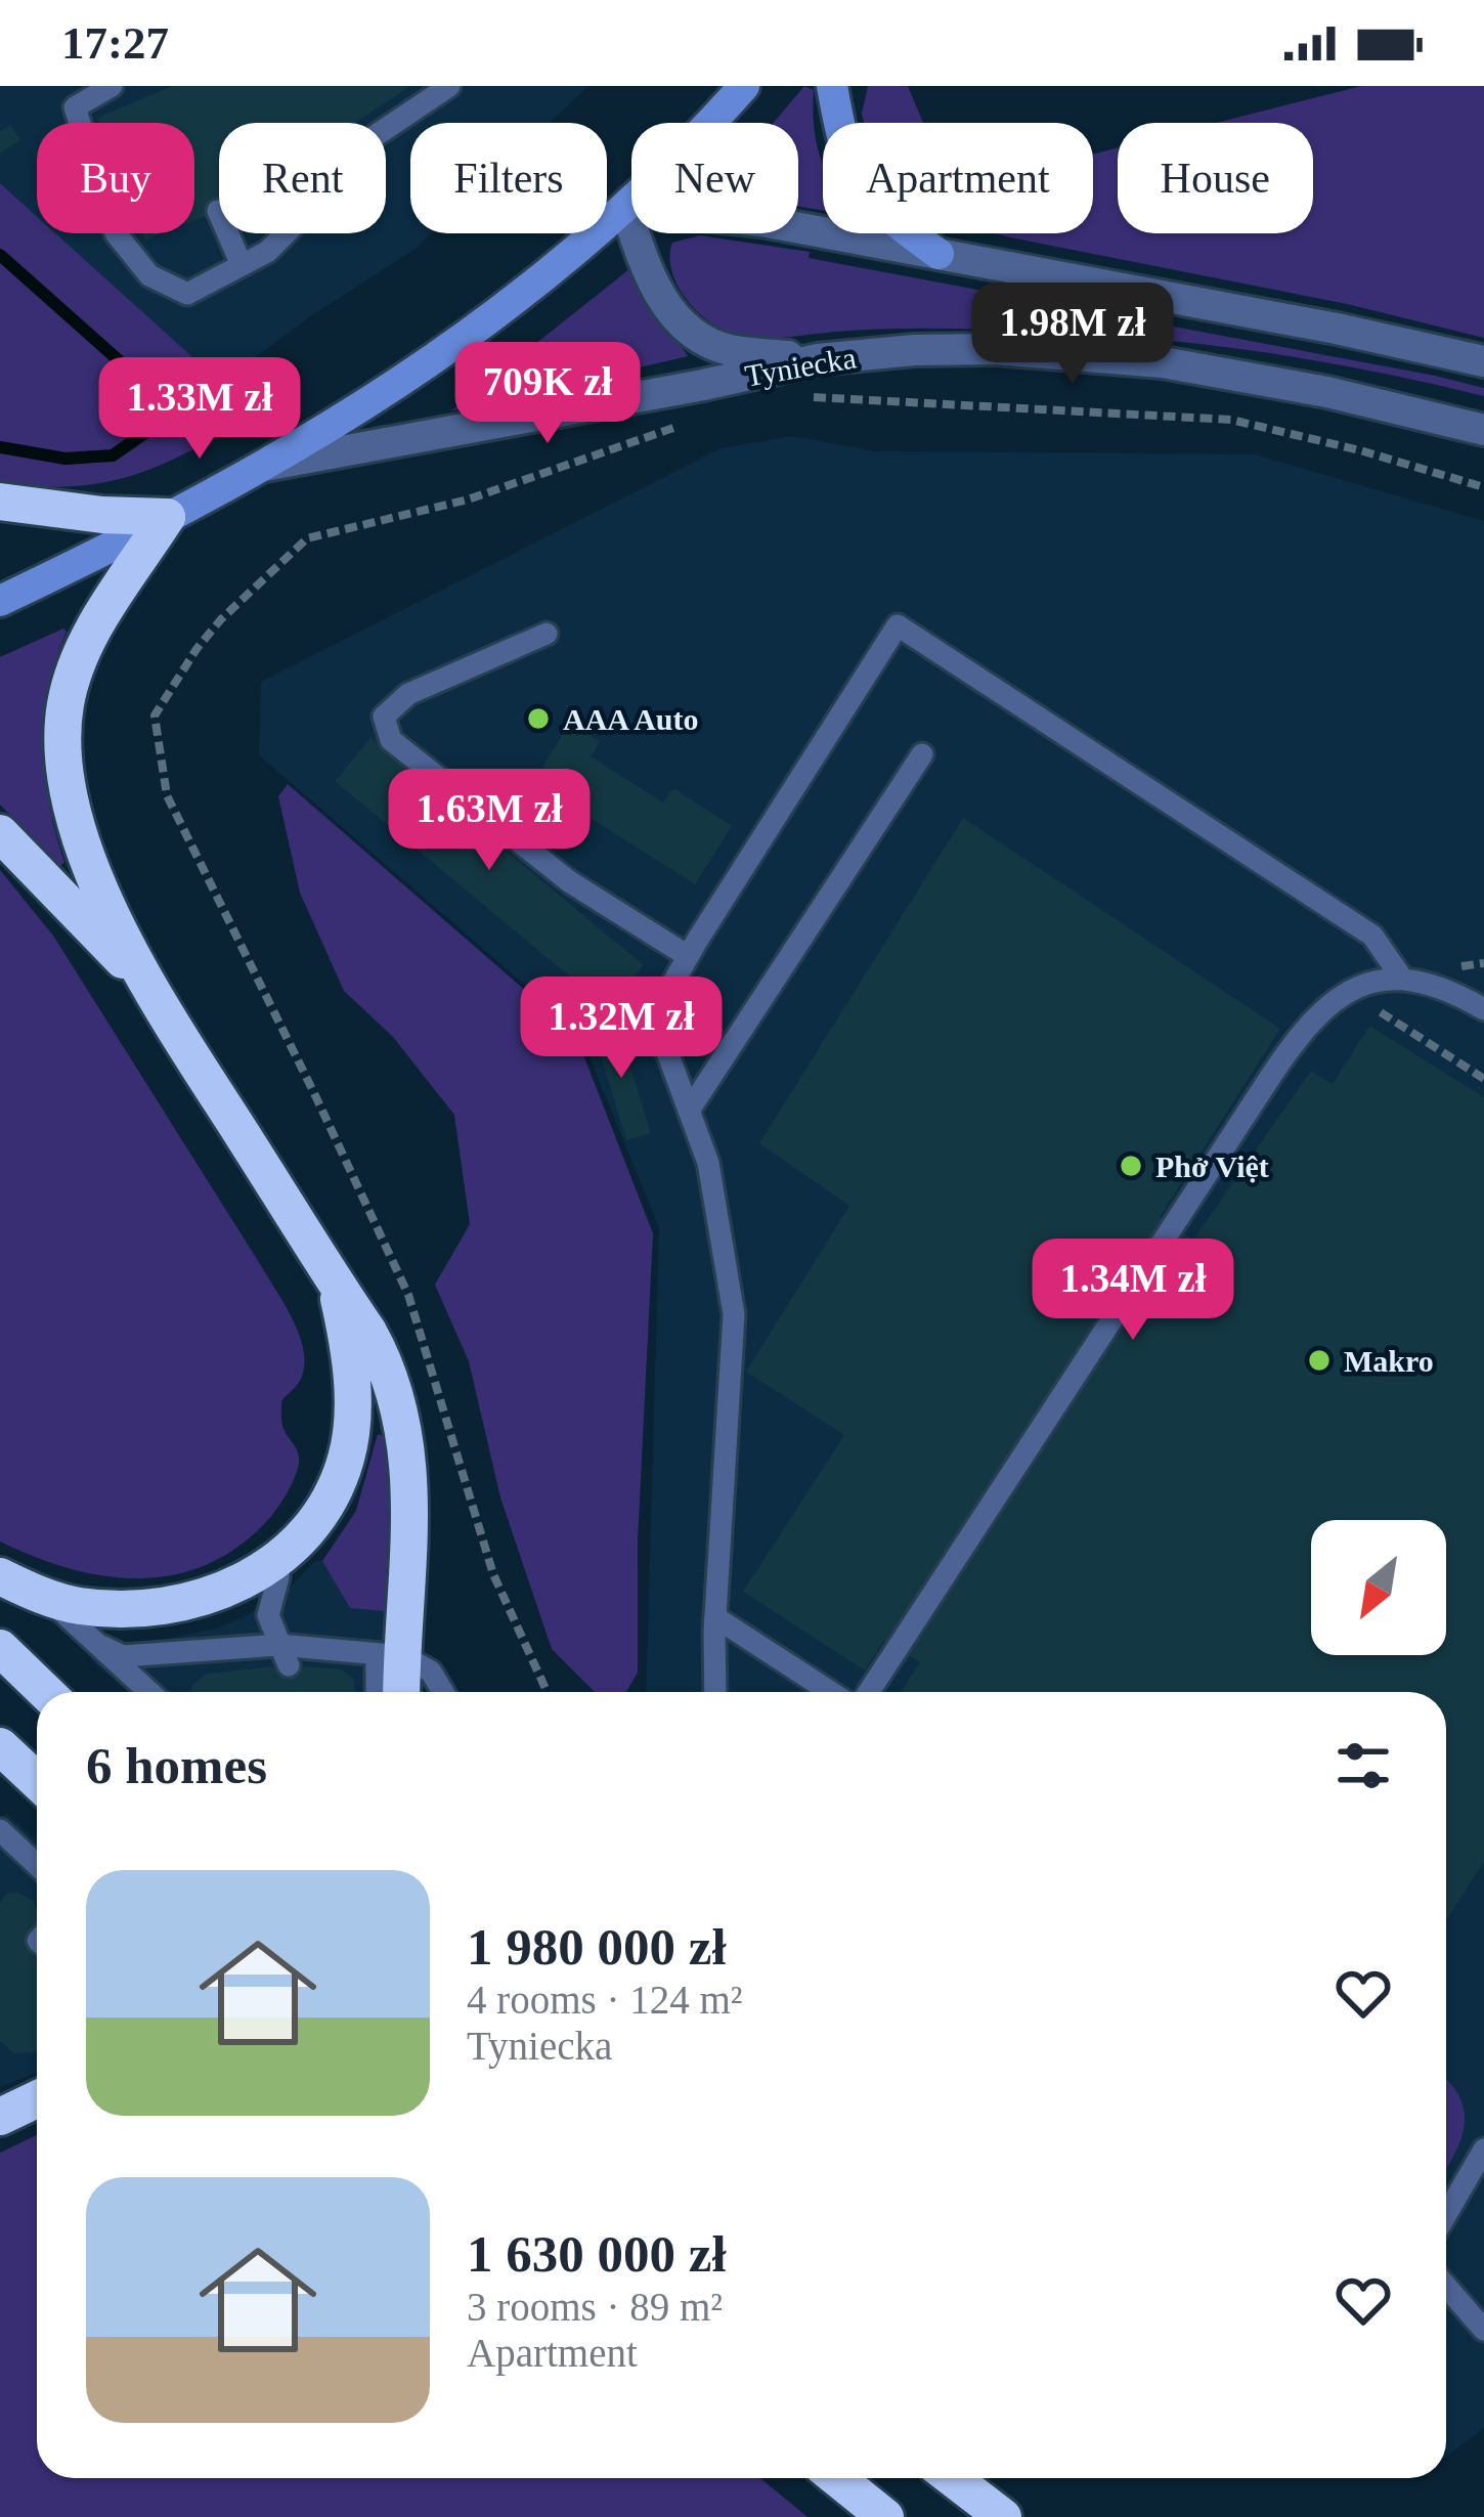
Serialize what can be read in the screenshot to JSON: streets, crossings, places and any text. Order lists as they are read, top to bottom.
{
  "streets": {
    "street": ["Tyniecka"]
  },
  "places": ["AAA Auto", "Phở Việt", "Makro"],
  "north": "bottom left",
  "page": {
    "status": "17:27",
    "chip": [
      "Buy",
      "Rent",
      "Filters",
      "New",
      "Apartment",
      "House"
    ],
    "price": [
      "1.98M zł",
      "709K zł",
      "1.33M zł",
      "1.63M zł",
      "1.32M zł",
      "1.34M zł"
    ],
    "heading": "6 homes",
    "list": [
      {
        "name": "1 980 000 zł",
        "note": "4 rooms · 124 m² · Tyniecka"
      },
      {
        "name": "1 630 000 zł",
        "note": "3 rooms · 89 m² · Apartment"
      }
    ]
  }
}
